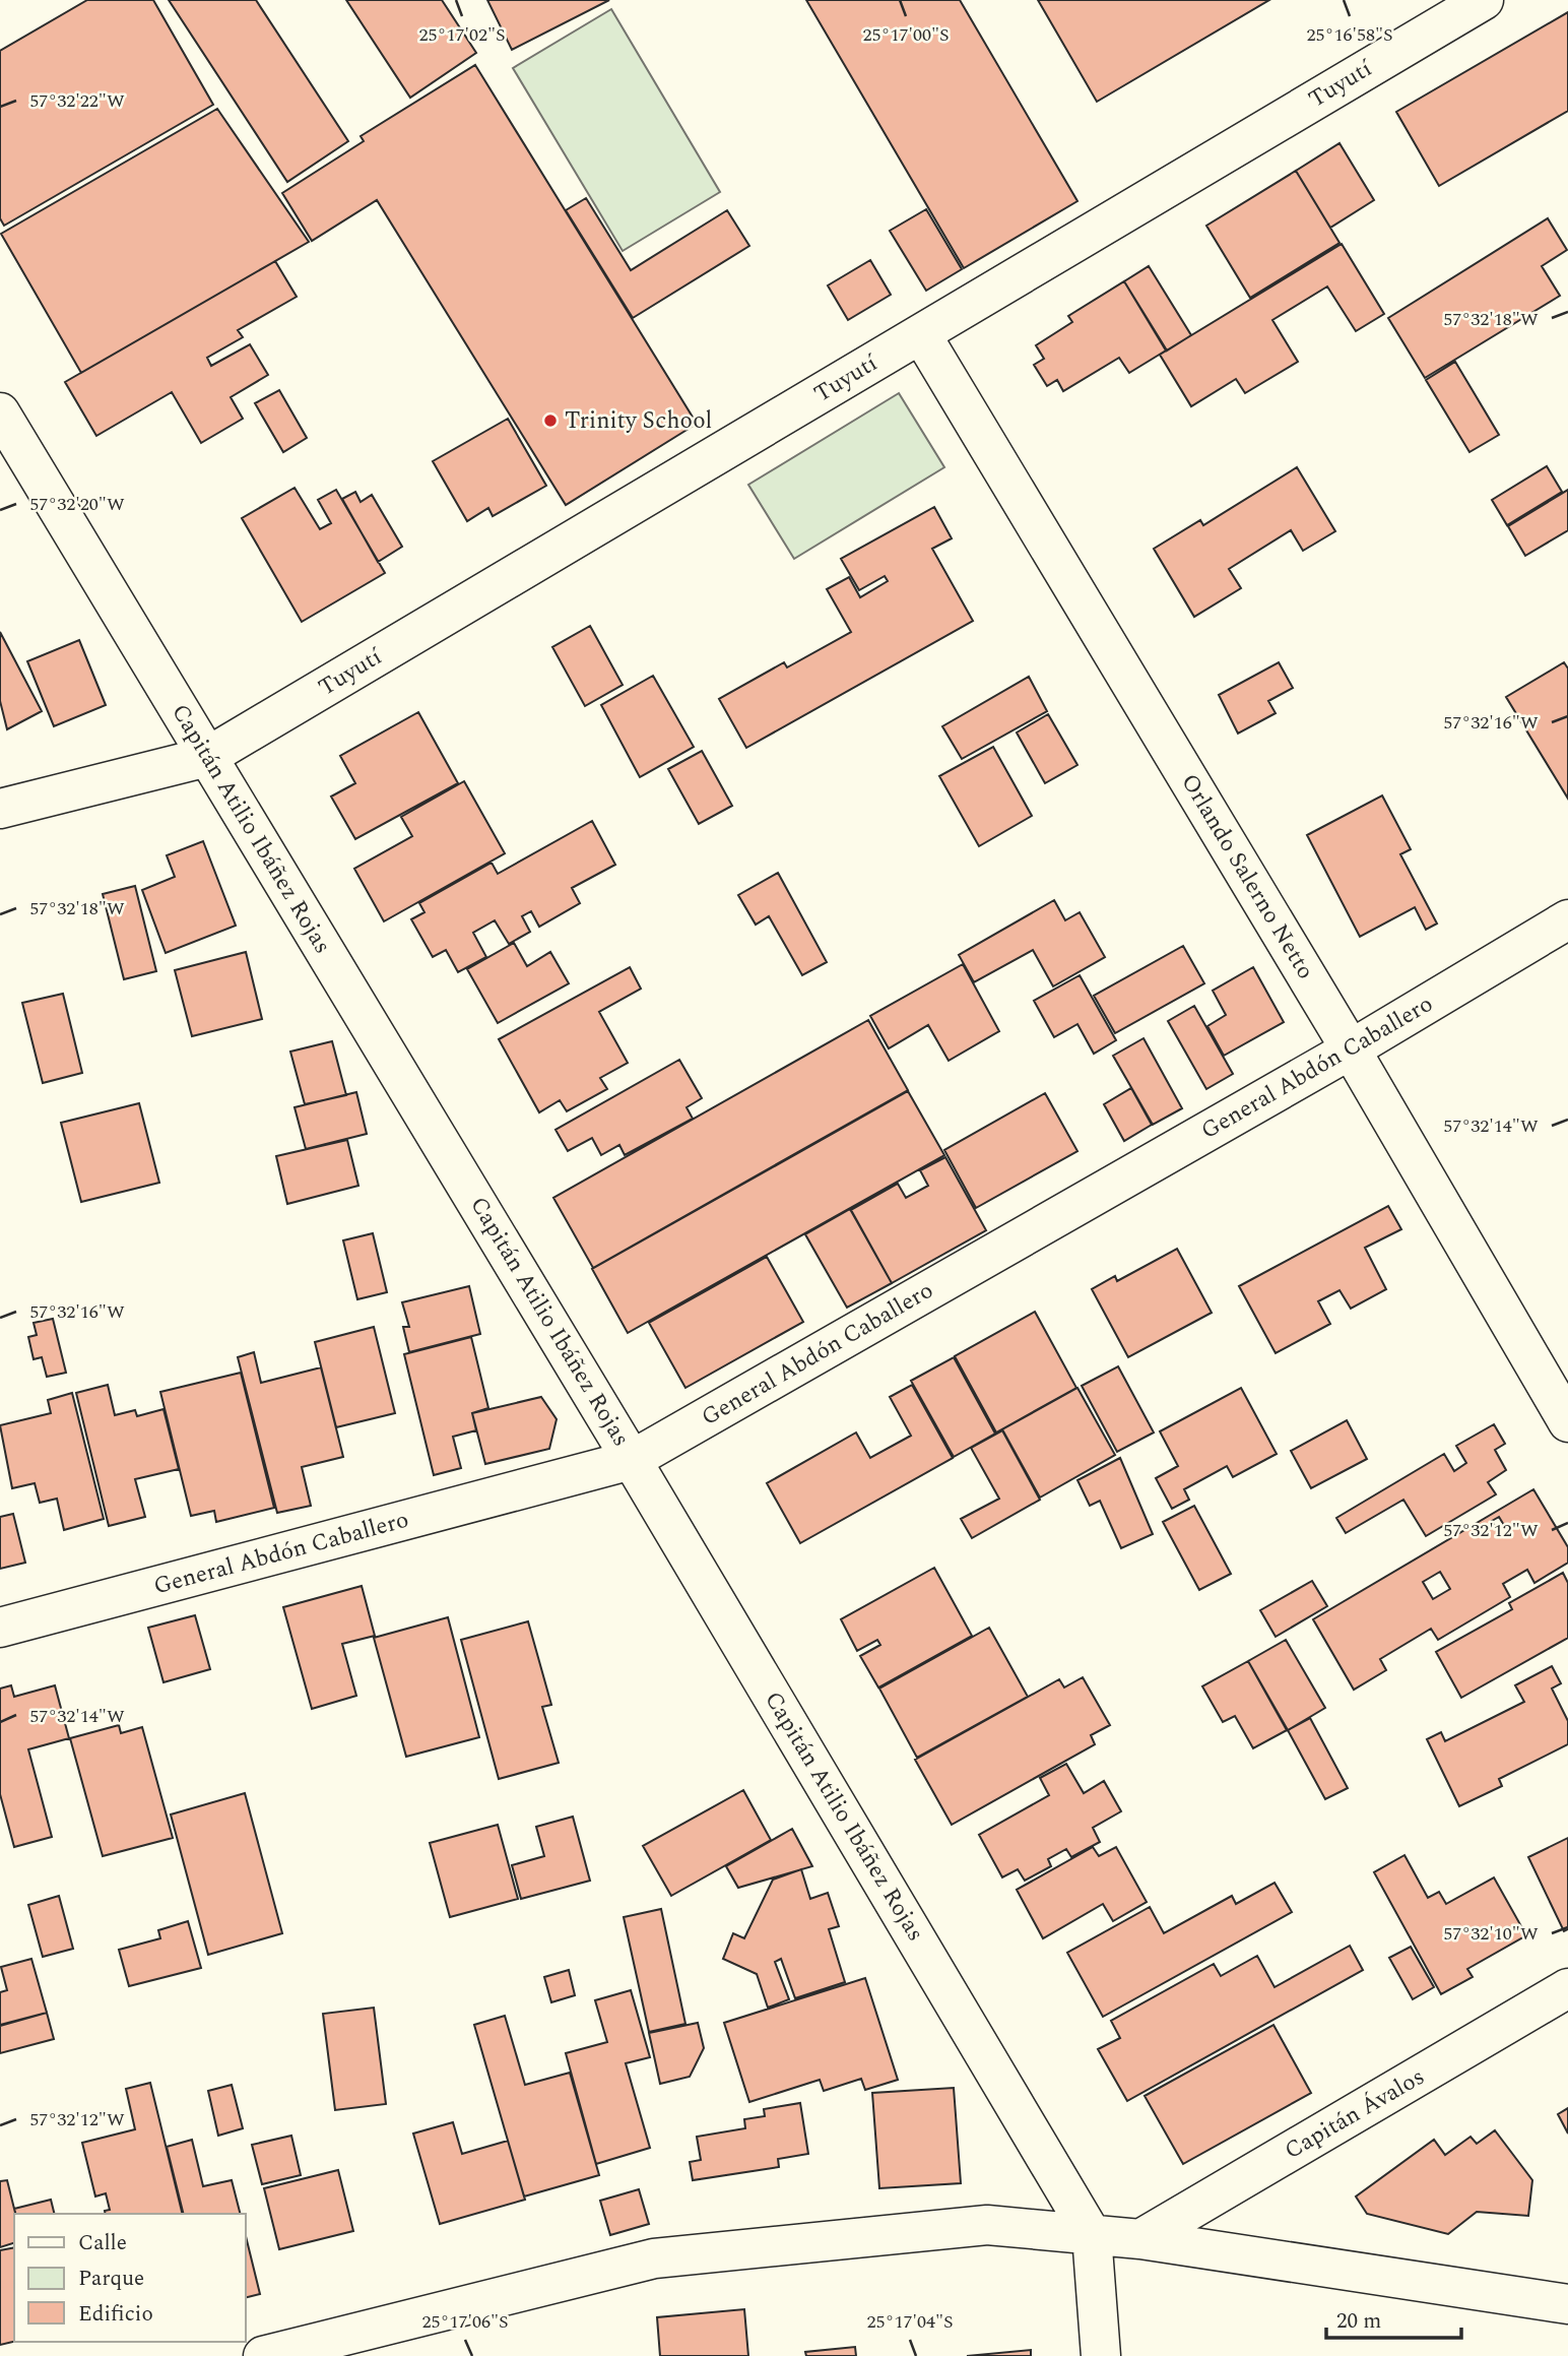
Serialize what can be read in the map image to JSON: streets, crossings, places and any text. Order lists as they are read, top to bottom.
{
  "streets": {
    "street": [
      "Tuyutí",
      "Capitán Atilio Ibáñez Rojas",
      "Orlando Salerno Netto",
      "General Abdón Caballero",
      "Capitán Ávalos"
    ]
  },
  "crossings": [
    ["Tuyutí", "Capitán Atilio Ibáñez Rojas"],
    ["Tuyutí", "Orlando Salerno Netto"],
    ["Capitán Atilio Ibáñez Rojas", "General Abdón Caballero"],
    ["Orlando Salerno Netto", "General Abdón Caballero"]
  ],
  "places": ["Trinity School"],
  "legend": ["Calle", "Parque", "Edificio"],
  "scale_bar": "20 m",
  "coordinates": [
    "25°17'02\"S",
    "25°16'58\"S",
    "25°17'00\"S",
    "57°32'22\"W",
    "57°32'18\"W",
    "57°32'20\"W",
    "57°32'16\"W",
    "57°32'14\"W",
    "57°32'12\"W",
    "57°32'10\"W",
    "25°17'06\"S",
    "25°17'04\"S"
  ]
}
